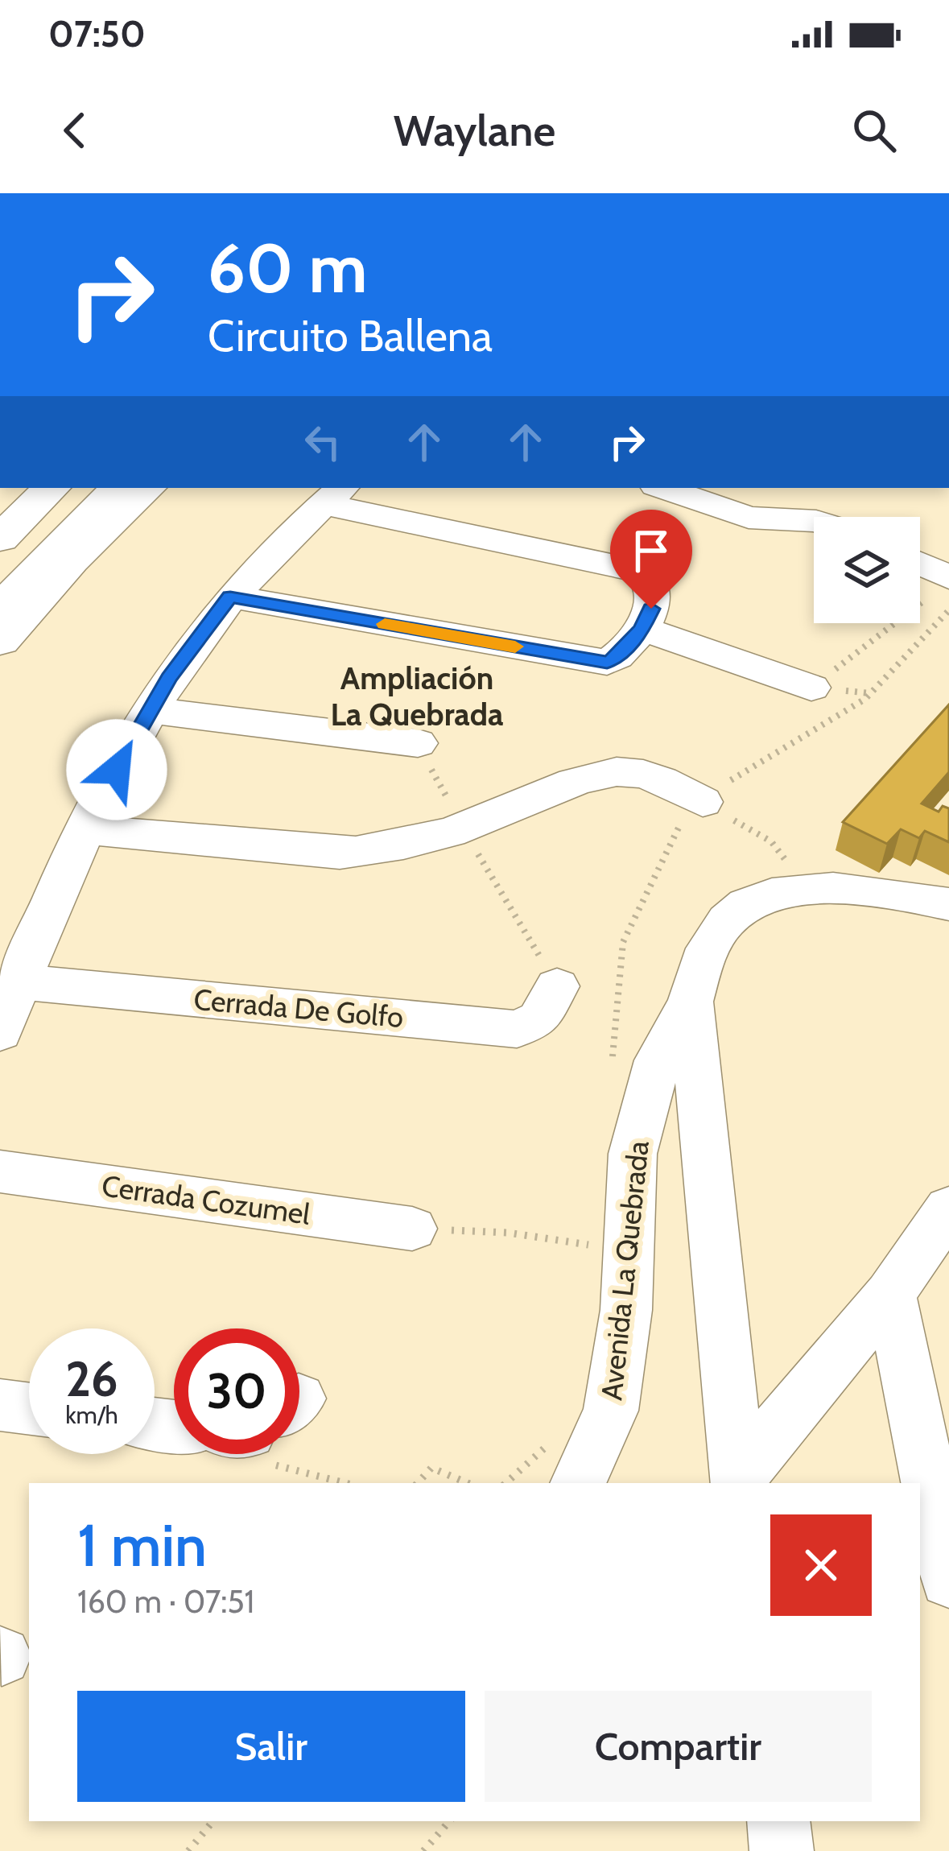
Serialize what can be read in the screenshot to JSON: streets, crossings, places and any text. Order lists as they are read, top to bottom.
{
  "streets": {
    "street": ["Cerrada De Golfo", "Cerrada Cozumel", "Avenida La Quebrada"]
  },
  "districts": ["Ampliación La Quebrada"],
  "page": {
    "status": "07:50",
    "header": "Waylane",
    "turn": ["60 m", "Circuito Ballena"],
    "speed": "26 km/h",
    "limit": "30",
    "heading": ["1 min", "160 m · 07:51"],
    "buttons": ["Salir", "Compartir"]
  }
}
